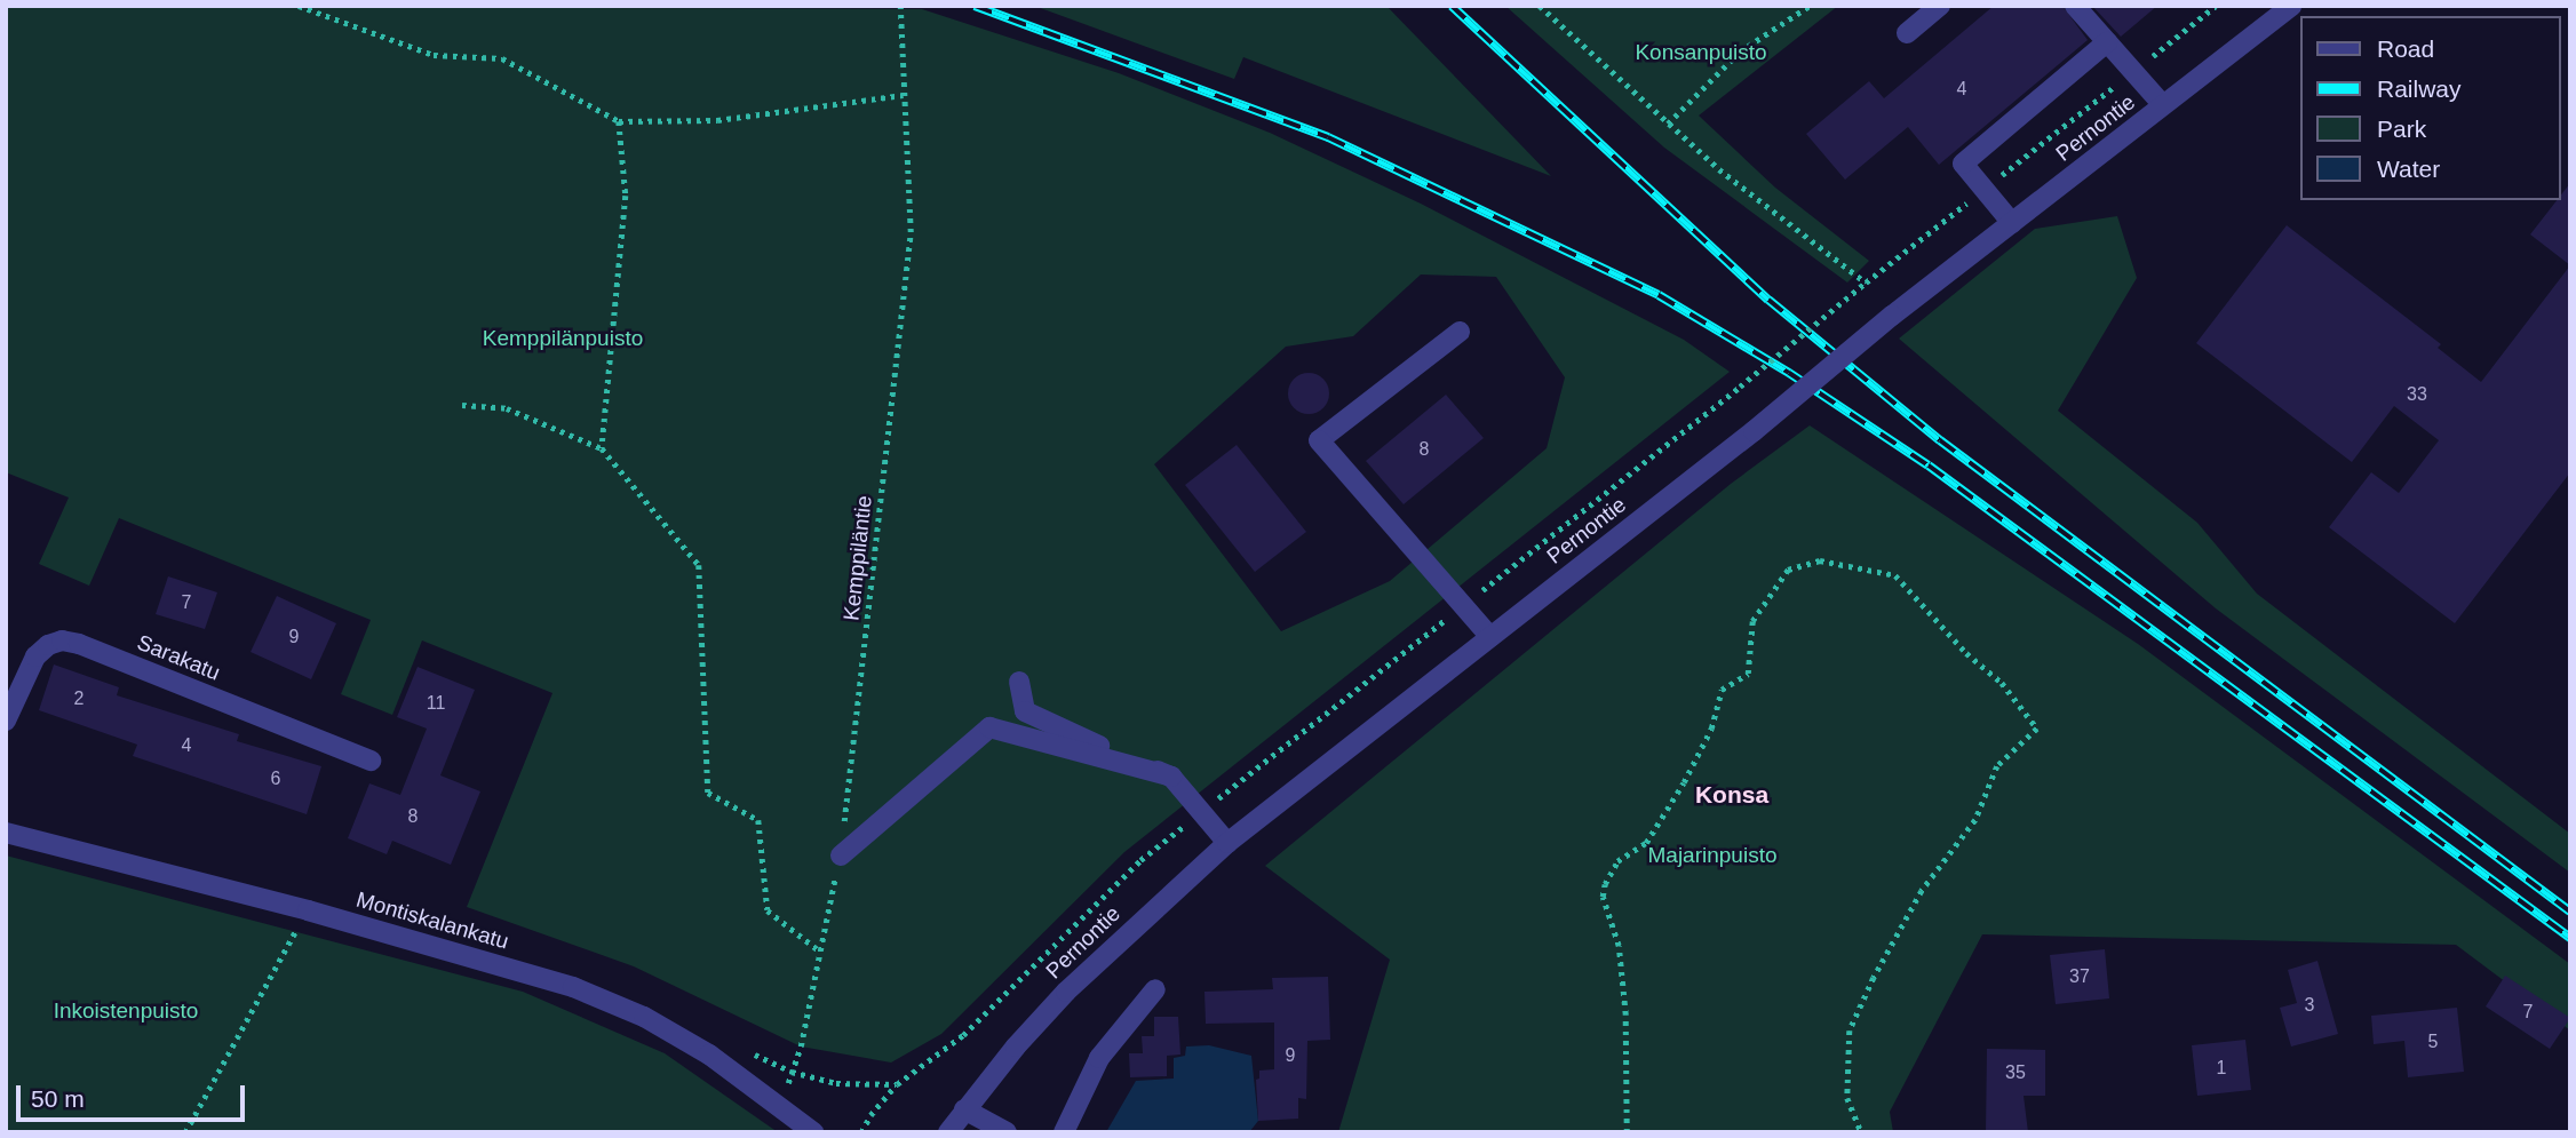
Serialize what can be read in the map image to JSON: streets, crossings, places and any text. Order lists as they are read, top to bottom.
{
  "streets": {
    "street": ["Pernontie", "Sarakatu", "Montiskalankatu"],
    "path": ["Kemppiläntie"]
  },
  "crossings": [
    ["Kemppiläntie", "Montiskalankatu"]
  ],
  "districts": ["Konsa"],
  "parks": [
    "Konsanpuisto",
    "Kemppilänpuisto",
    "Majarinpuisto",
    "Inkoistenpuisto"
  ],
  "house_numbers": [
    "4",
    "33",
    "8",
    "7",
    "9",
    "2",
    "11",
    "4",
    "6",
    "8",
    "37",
    "3",
    "7",
    "5",
    "9",
    "1",
    "35"
  ],
  "legend": [
    "Road",
    "Railway",
    "Park",
    "Water"
  ],
  "scale_bar": "50 m"
}
